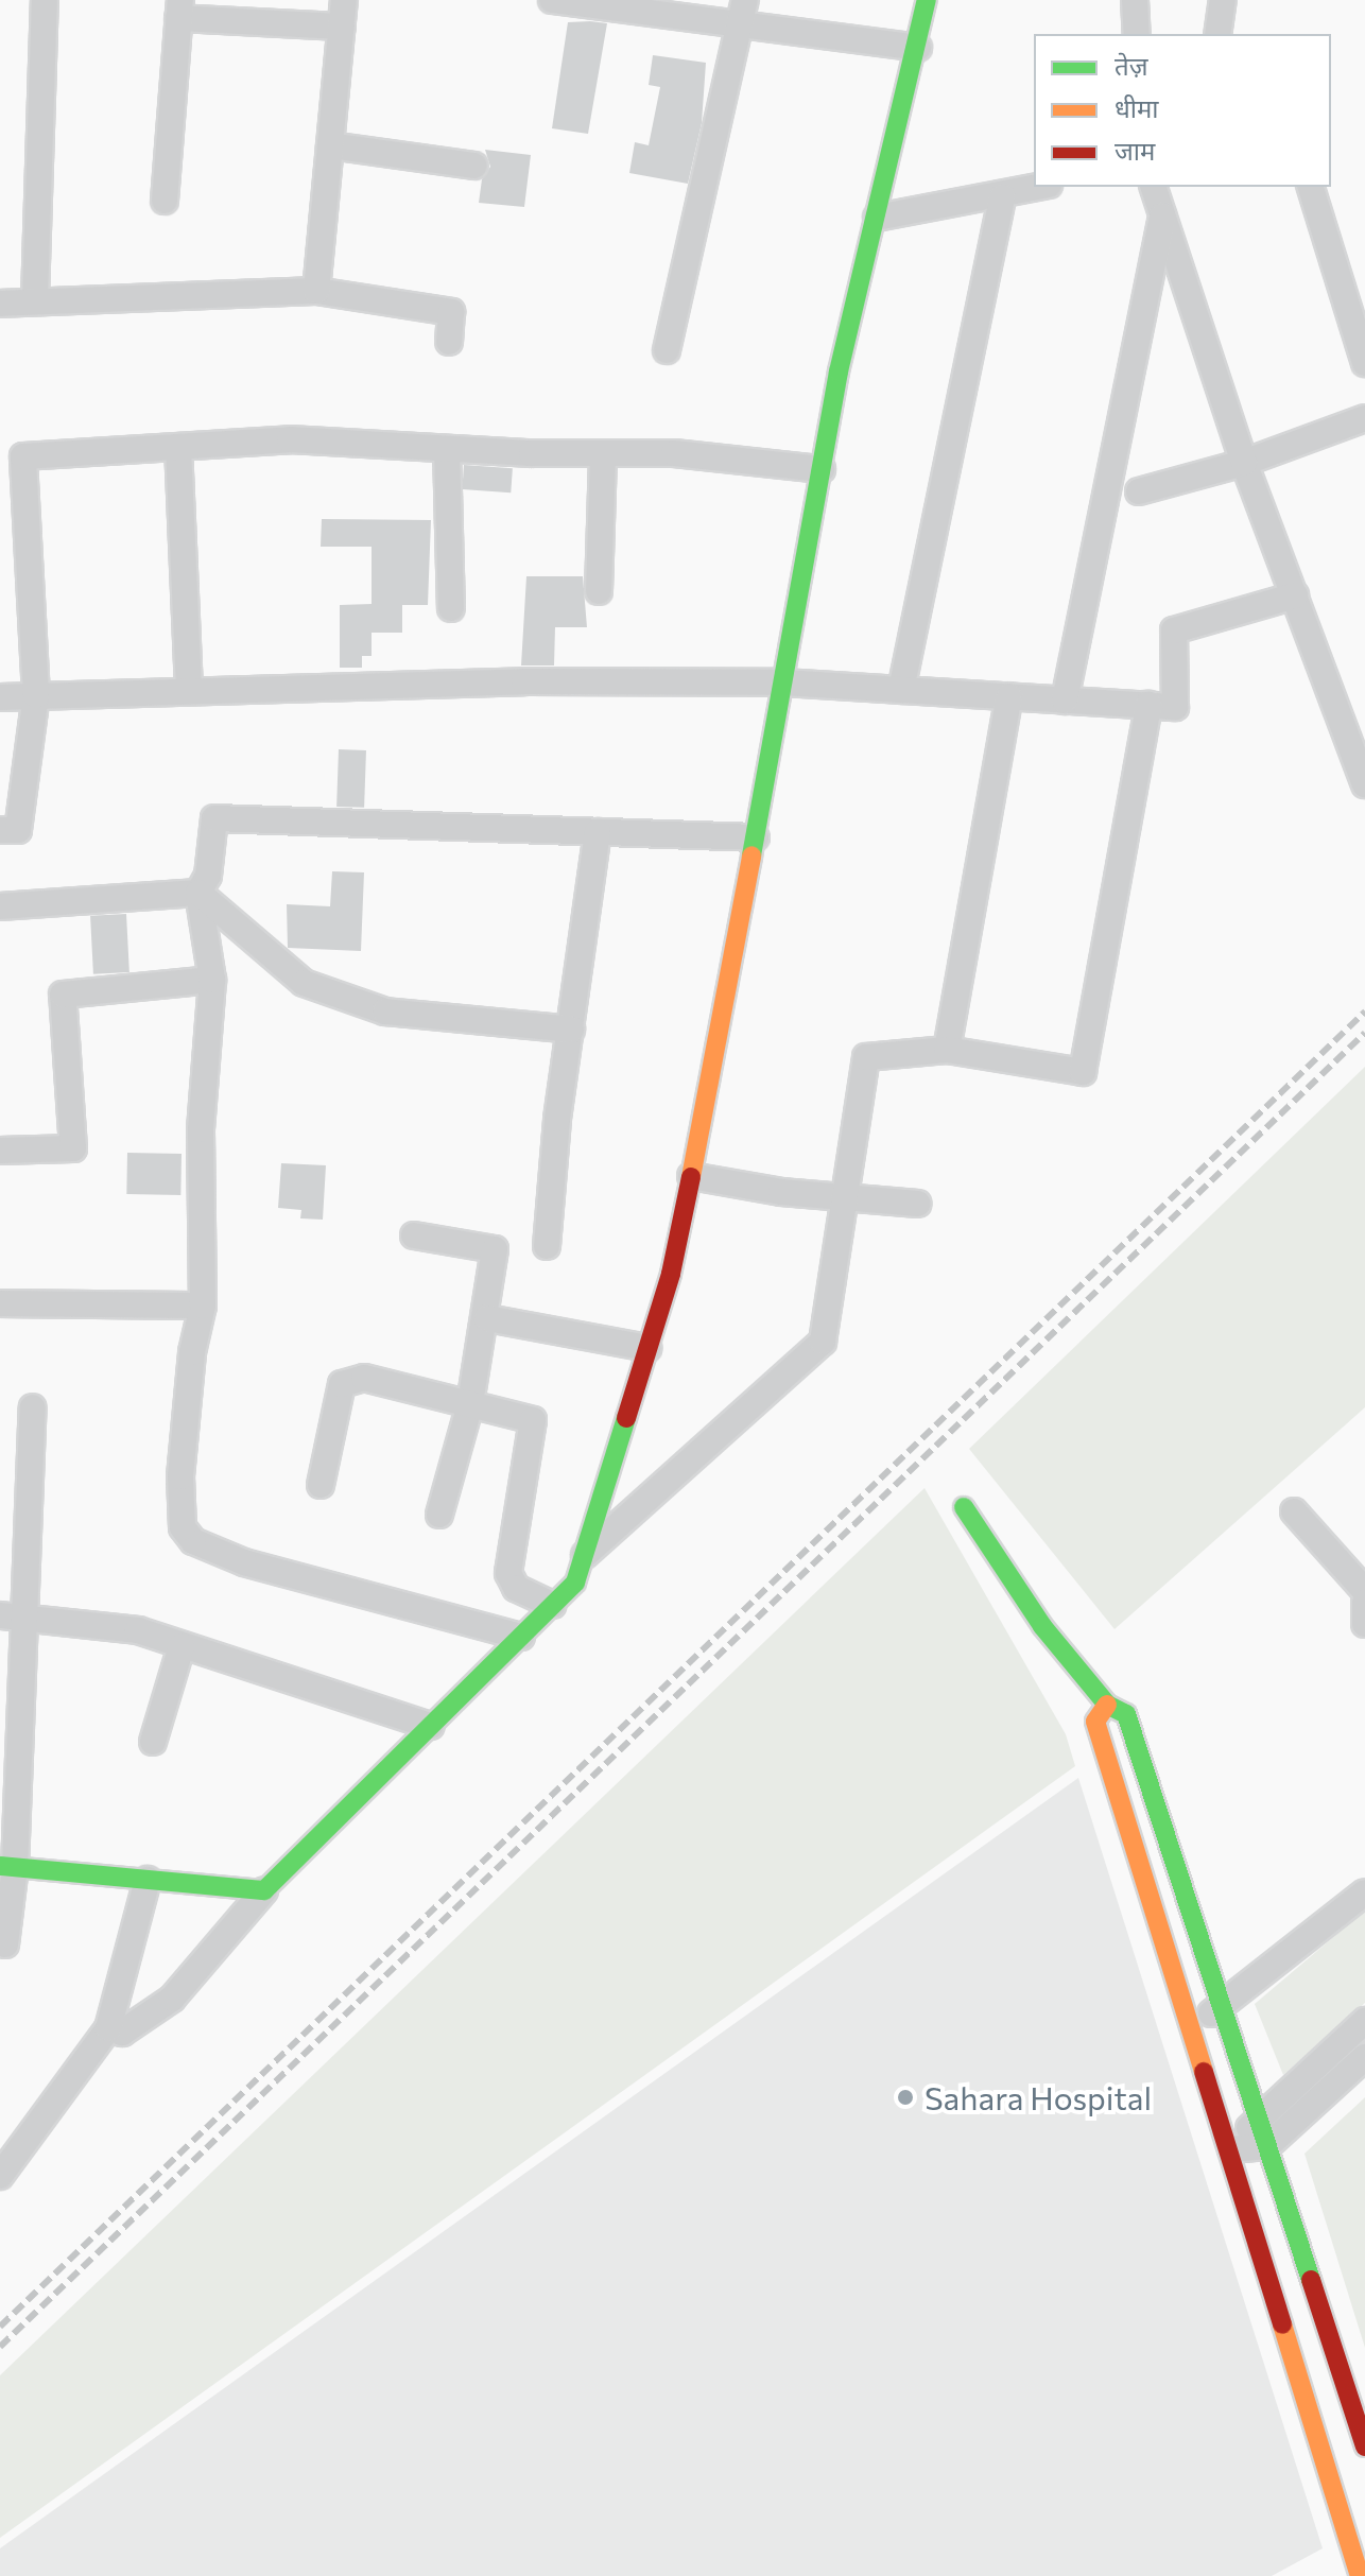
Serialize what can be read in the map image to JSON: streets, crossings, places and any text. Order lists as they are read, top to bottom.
{
  "places": ["Sahara Hospital"],
  "legend": ["तेज़", "धीमा", "जाम"]
}
